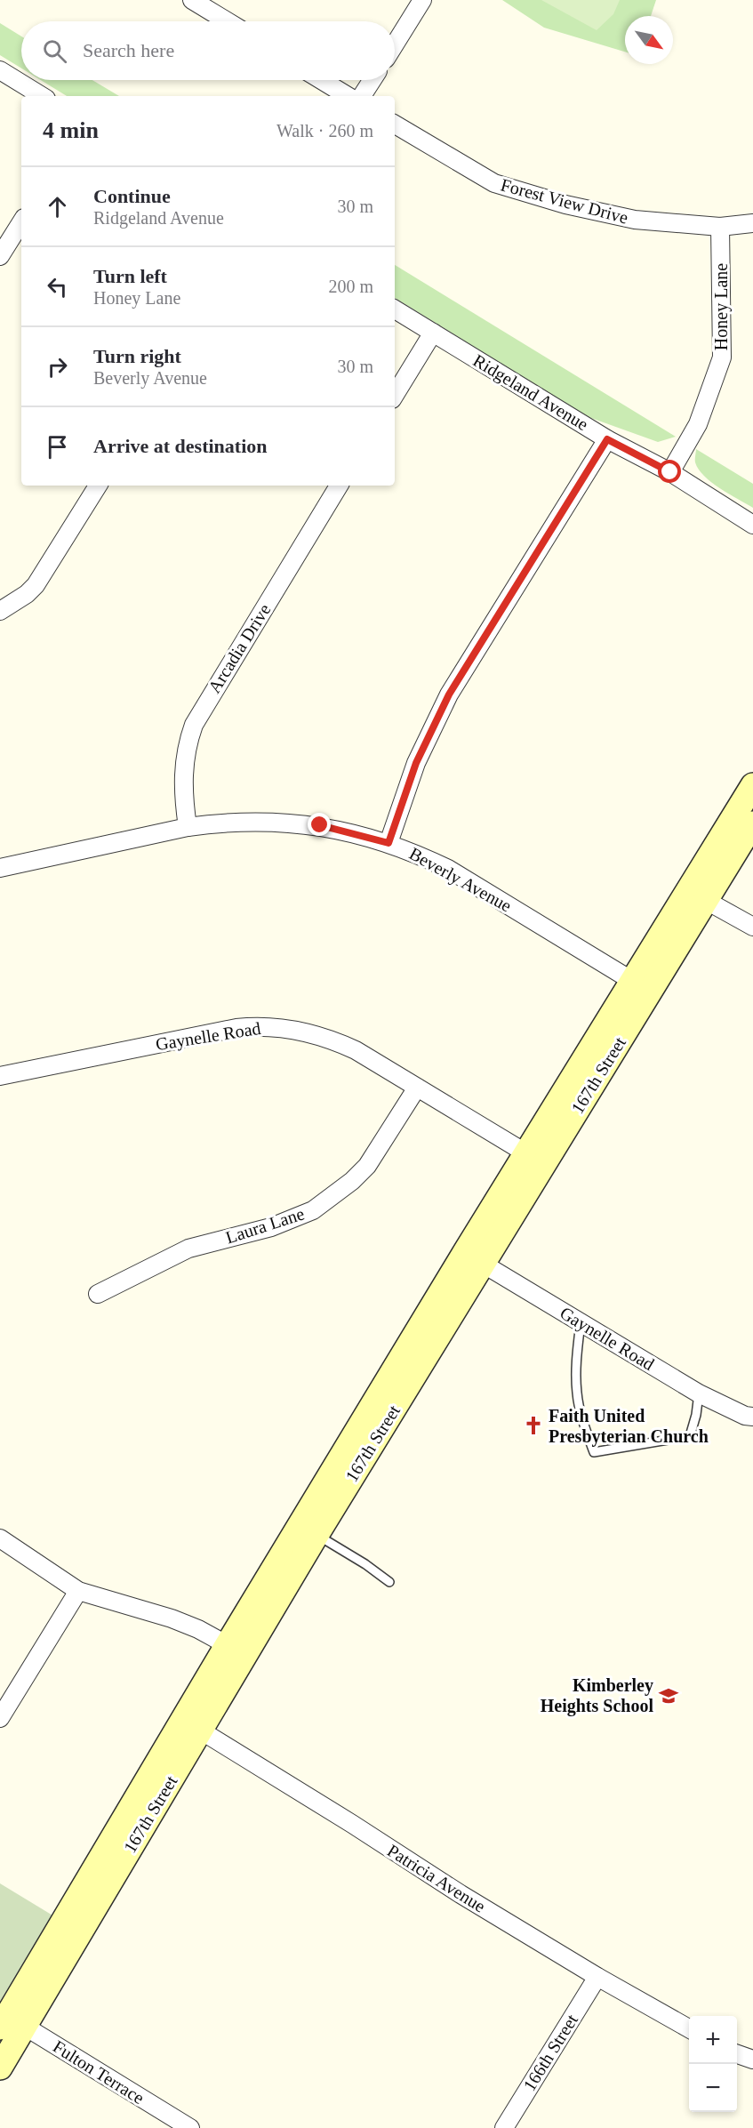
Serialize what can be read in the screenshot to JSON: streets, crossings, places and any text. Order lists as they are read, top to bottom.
{
  "streets": {
    "main road": ["167th Street"],
    "street": [
      "Forest View Drive",
      "Honey Lane",
      "Ridgeland Avenue",
      "Arcadia Drive",
      "Beverly Avenue",
      "Gaynelle Road",
      "Laura Lane",
      "Patricia Avenue",
      "166th Street",
      "Fulton Terrace"
    ]
  },
  "crossings": [
    ["Forest View Drive", "Honey Lane"],
    ["Honey Lane", "Ridgeland Avenue"],
    ["Arcadia Drive", "Beverly Avenue"],
    ["Beverly Avenue", "167th Street"],
    ["Gaynelle Road", "167th Street"],
    ["Gaynelle Road", "Laura Lane"],
    ["167th Street", "Patricia Avenue"],
    ["167th Street", "Fulton Terrace"],
    ["Patricia Avenue", "166th Street"]
  ],
  "places": {
    "church": ["Faith United Presbyterian Church"],
    "school or university": ["Kimberley Heights School"]
  },
  "north": "bottom right",
  "page": {
    "search": "Search here",
    "heading": ["4 min", "Walk · 260 m"],
    "list": [
      ["Continue", "Ridgeland Avenue", "30 m"],
      ["Turn left", "Honey Lane", "200 m"],
      ["Turn right", "Beverly Avenue", "30 m"],
      "Arrive at destination"
    ],
    "map_buttons": ["+", "−"]
  }
}
